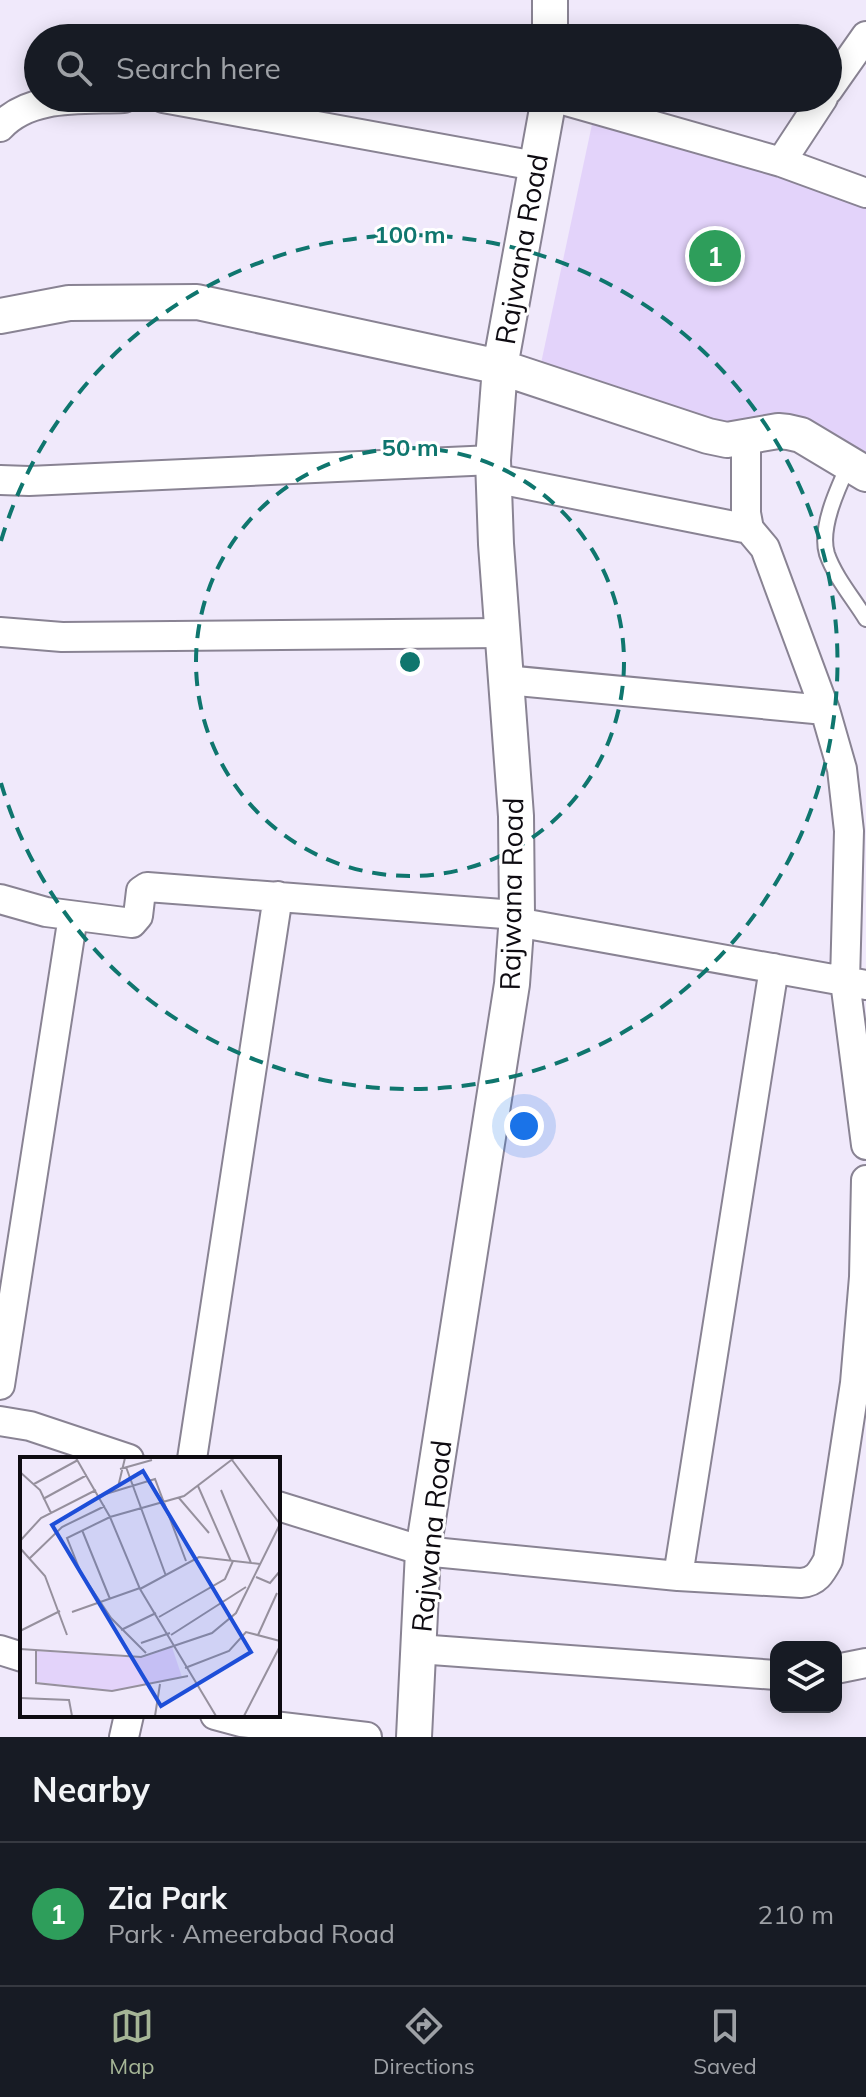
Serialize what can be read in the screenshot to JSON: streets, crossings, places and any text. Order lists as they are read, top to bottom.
{
  "streets": {
    "street": ["Rajwana Road"]
  },
  "page": {
    "search": "Search here",
    "pins": "1",
    "heading": "Nearby",
    "list": [
      {
        "mark": "1",
        "name": "Zia Park",
        "note": "Park · Ameerabad Road",
        "value": "210 m"
      }
    ],
    "nav": ["Map", "Directions", "Saved"]
  },
  "rings": ["100 m", "50 m"]
}
